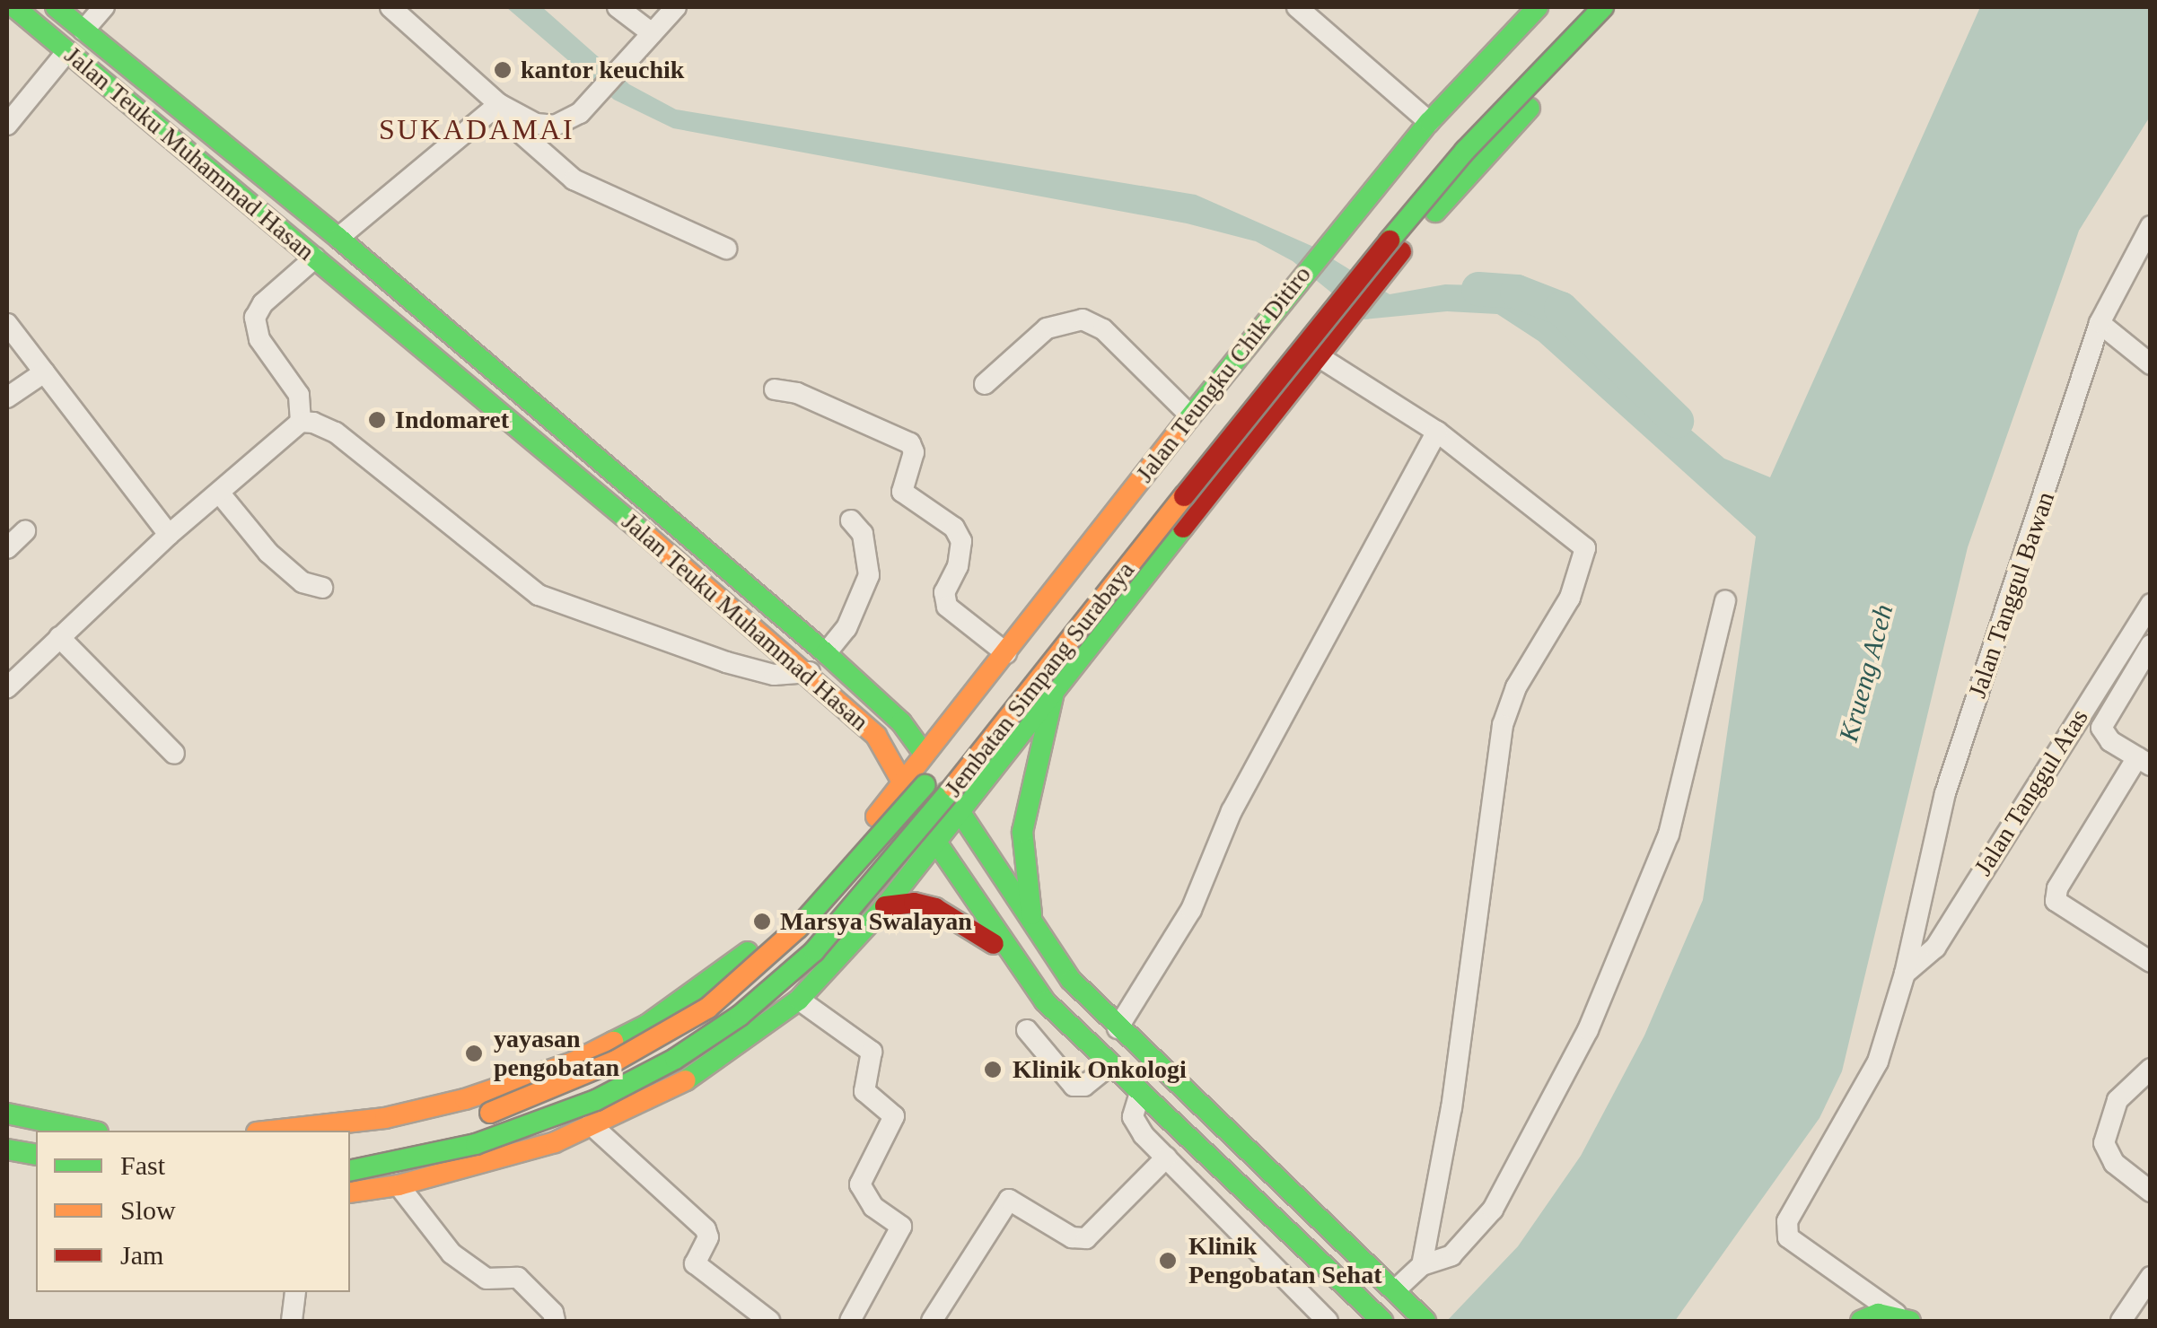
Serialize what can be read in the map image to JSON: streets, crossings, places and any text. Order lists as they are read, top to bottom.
{
  "streets": {
    "main road": ["Jalan Teuku Muhammad Hasan", "Jalan Teungku Chik Ditiro", "Jembatan Simpang Surabaya"],
    "street": ["Jalan Tanggul Bawan", "Jalan Tanggul Atas"]
  },
  "crossings": [
    ["Jalan Teuku Muhammad Hasan", "Jalan Teungku Chik Ditiro"],
    ["Jalan Tanggul Bawan", "Jalan Tanggul Atas"]
  ],
  "districts": ["SUKADAMAI"],
  "water": ["Krueng Aceh"],
  "places": [
    "kantor keuchik",
    "Indomaret",
    "Marsya Swalayan",
    "yayasan pengobatan",
    "Klinik Onkologi",
    "Klinik Pengobatan Sehat"
  ],
  "legend": ["Fast", "Slow", "Jam"]
}
